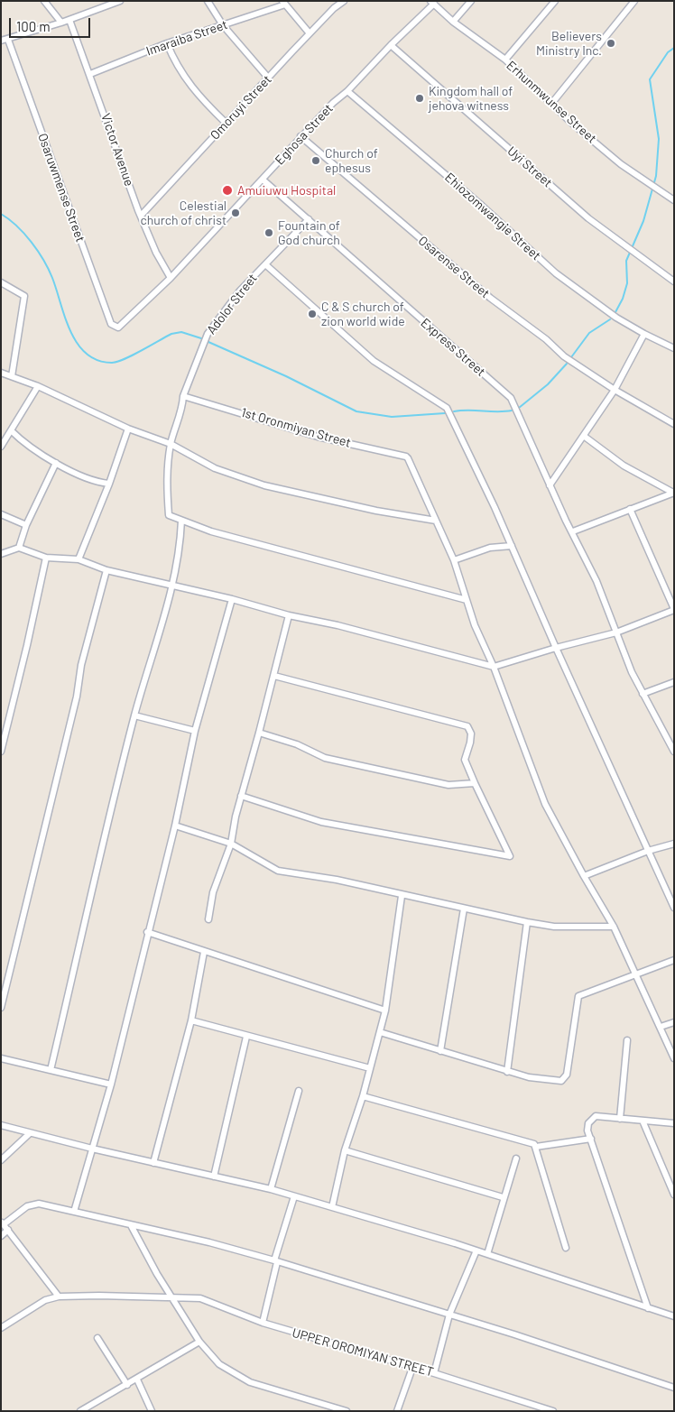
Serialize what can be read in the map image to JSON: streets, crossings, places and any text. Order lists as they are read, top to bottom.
{
  "streets": {
    "street": [
      "Imaraiba Street",
      "Erhunmwunse Street",
      "Omoruyi Street",
      "Eghosa Street",
      "Victor Avenue",
      "Uyi Street",
      "Osaruwmense Street",
      "Ehiozomwangie Street",
      "Osarense Street",
      "Adolor Street",
      "Express Street",
      "1st Oronmiyan Street",
      "UPPER OROMIYAN STREET"
    ]
  },
  "crossings": [
    ["Imaraiba Street", "Victor Avenue"],
    ["Erhunmwunse Street", "Eghosa Street"],
    ["Omoruyi Street", "Victor Avenue"],
    ["Eghosa Street", "Victor Avenue"],
    ["Eghosa Street", "Uyi Street"],
    ["Eghosa Street", "Osaruwmense Street"],
    ["Eghosa Street", "Ehiozomwangie Street"],
    ["Eghosa Street", "Osarense Street"],
    ["Eghosa Street", "Express Street"],
    ["Adolor Street", "Express Street"],
    ["Adolor Street", "1st Oronmiyan Street"]
  ],
  "places": [
    "Believers Ministry Inc.",
    "Kingdom hall of jehova witness",
    "Church of ephesus",
    "Amuiuwu Hospital",
    "Celestial church of christ",
    "Fountain of God church",
    "C & S church of zion world wide"
  ],
  "scale_bar": "100 m"
}
